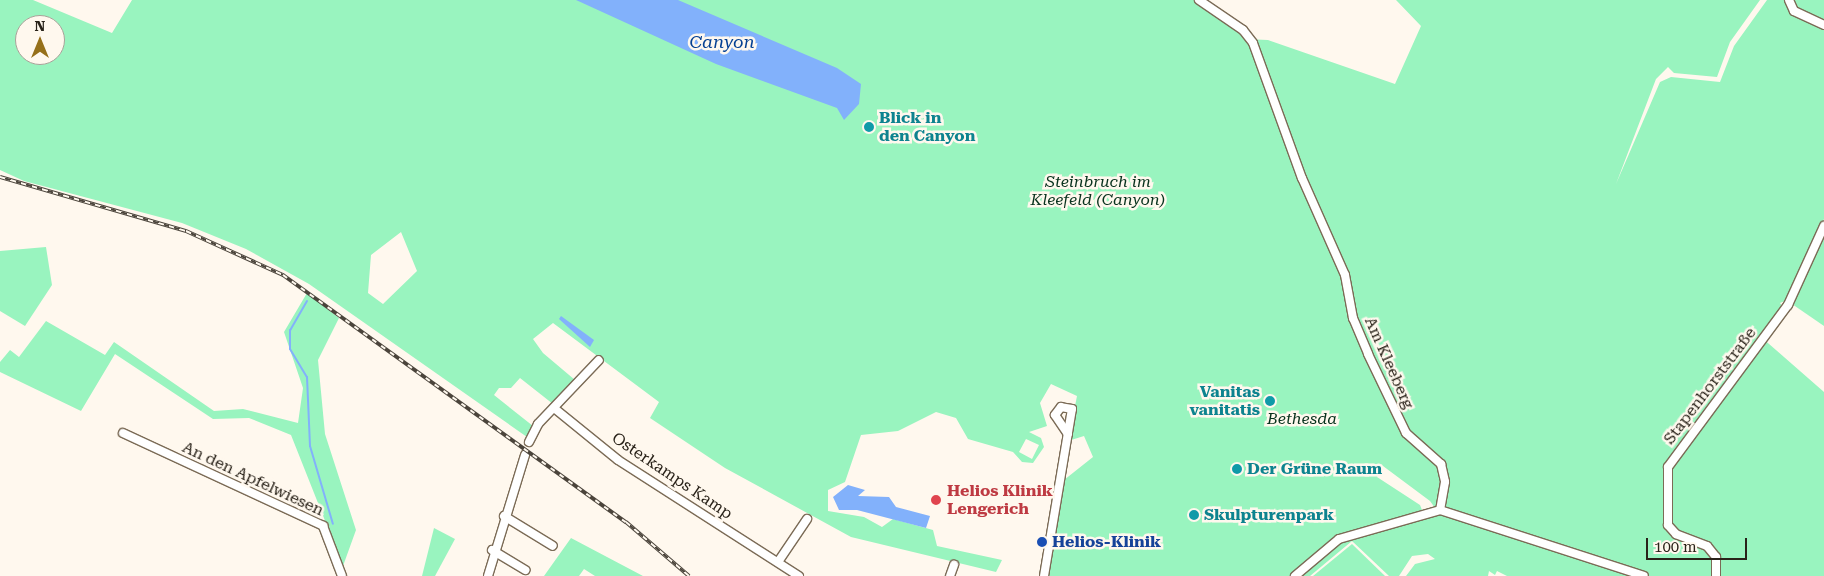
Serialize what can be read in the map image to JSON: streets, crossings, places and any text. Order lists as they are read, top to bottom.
{
  "streets": {
    "street": [
      "Am Kleeberg",
      "Stapenhorststraße",
      "Osterkamps Kamp",
      "An den Apfelwiesen"
    ]
  },
  "water": ["Canyon"],
  "parks": ["Steinbruch im Kleefeld (Canyon)", "Bethesda"],
  "places": [
    "Blick in den Canyon",
    "Vanitas vanitatis",
    "Der Grüne Raum",
    "Helios Klinik Lengerich",
    "Skulpturenpark",
    "Helios-Klinik"
  ],
  "scale_bar": "100 m",
  "north": "top"
}
